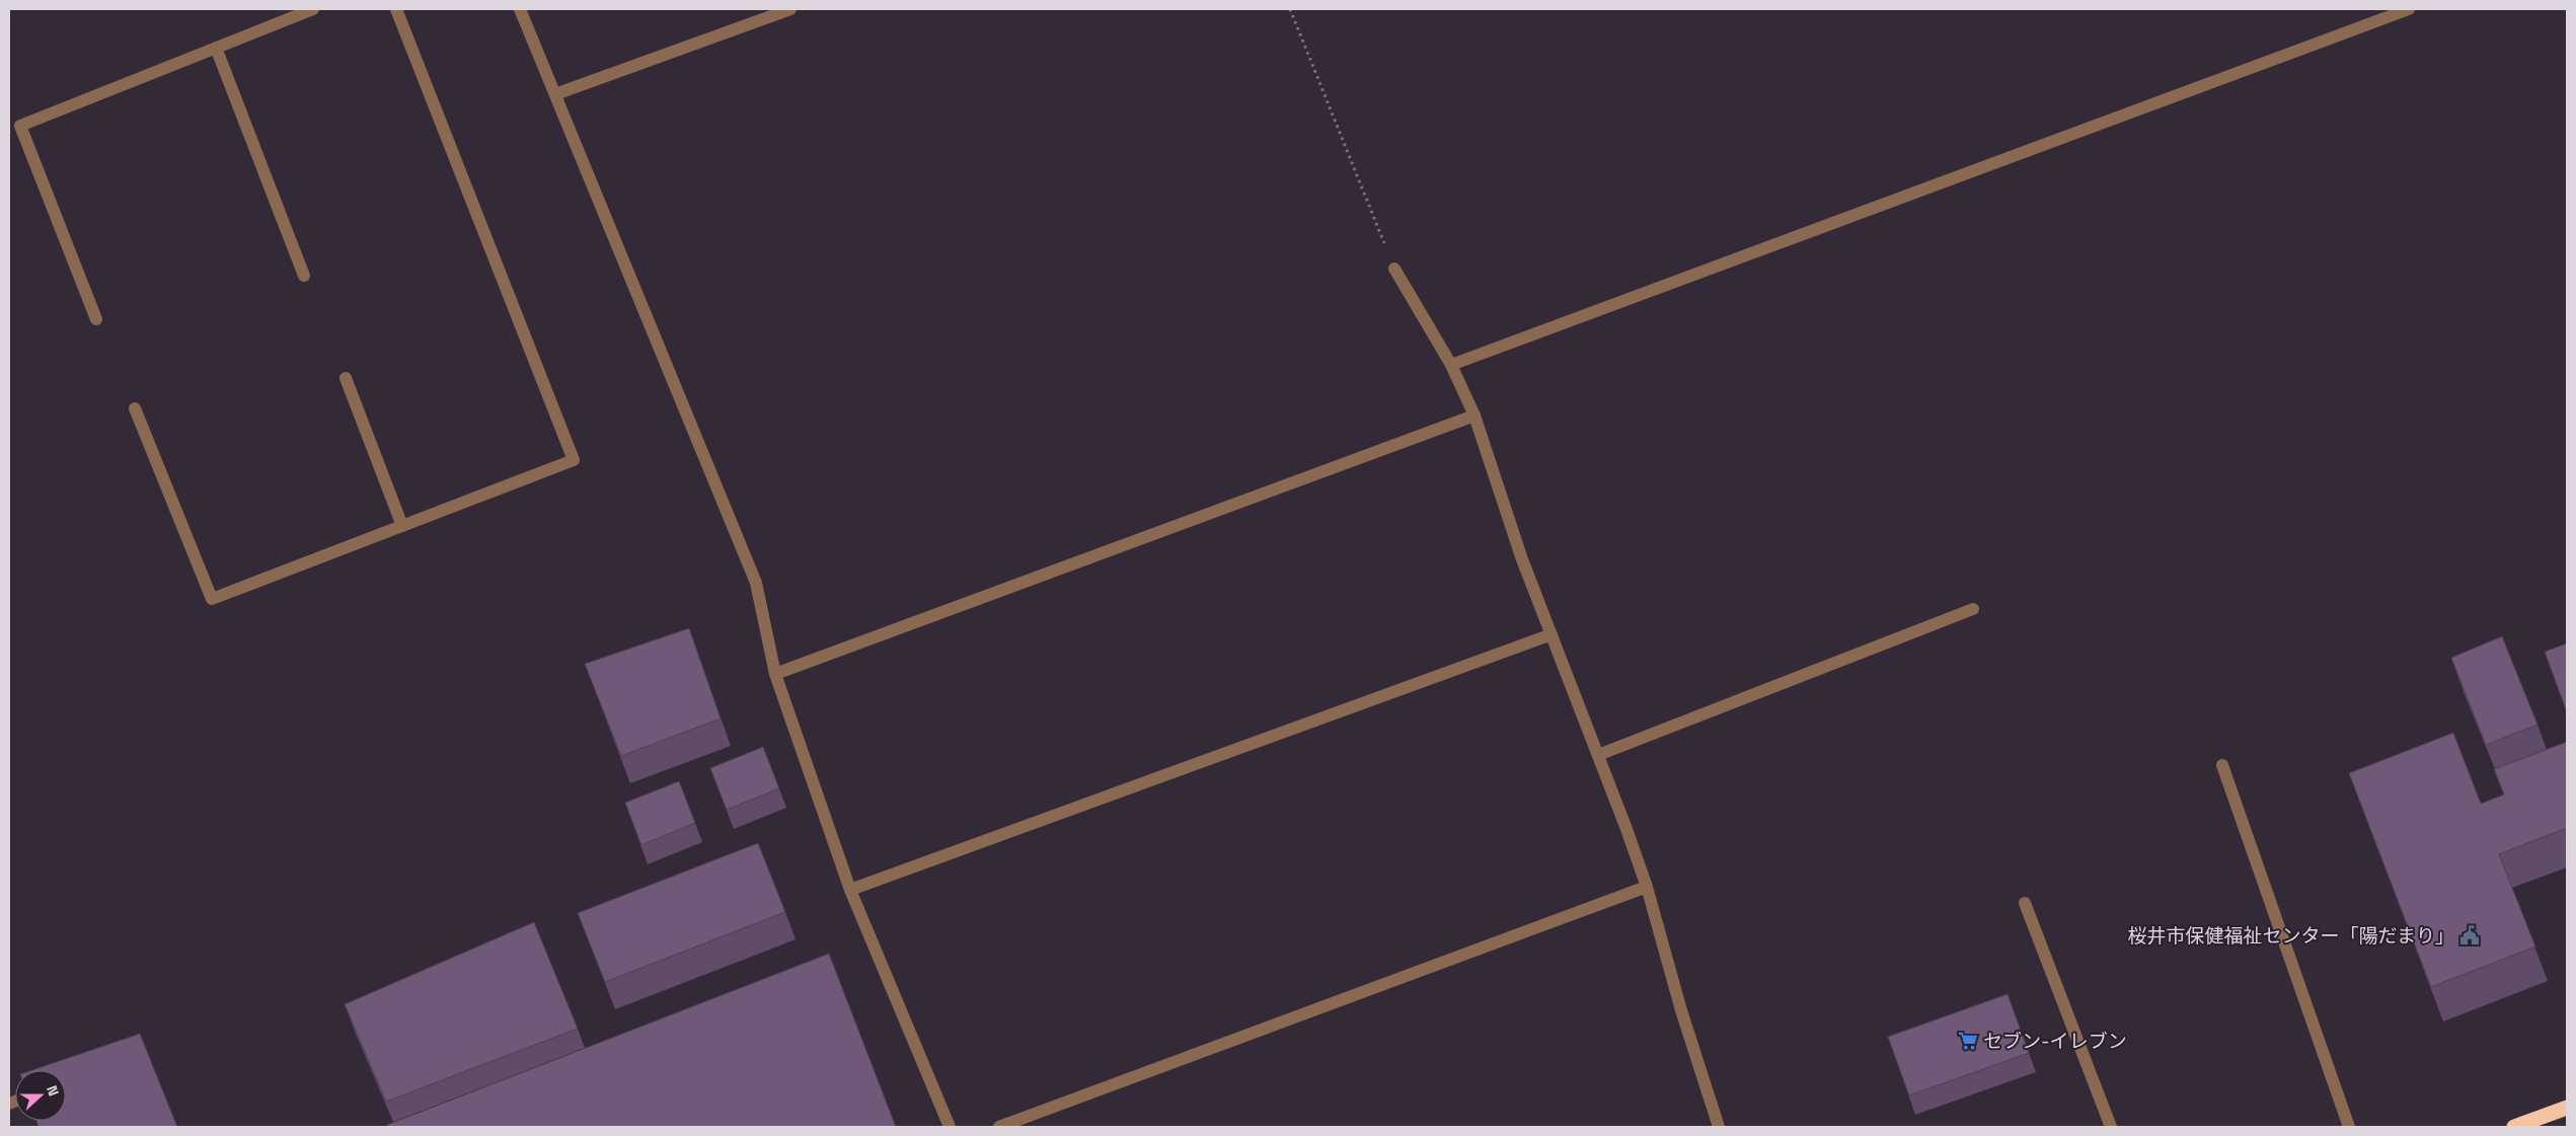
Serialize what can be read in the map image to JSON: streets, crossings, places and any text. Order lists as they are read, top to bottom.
{
  "places": {
    "public building": ["桜井市保健福祉センター「陽だまり」"],
    "supermarket": ["セブン-イレブン"]
  },
  "north": "right"
}
